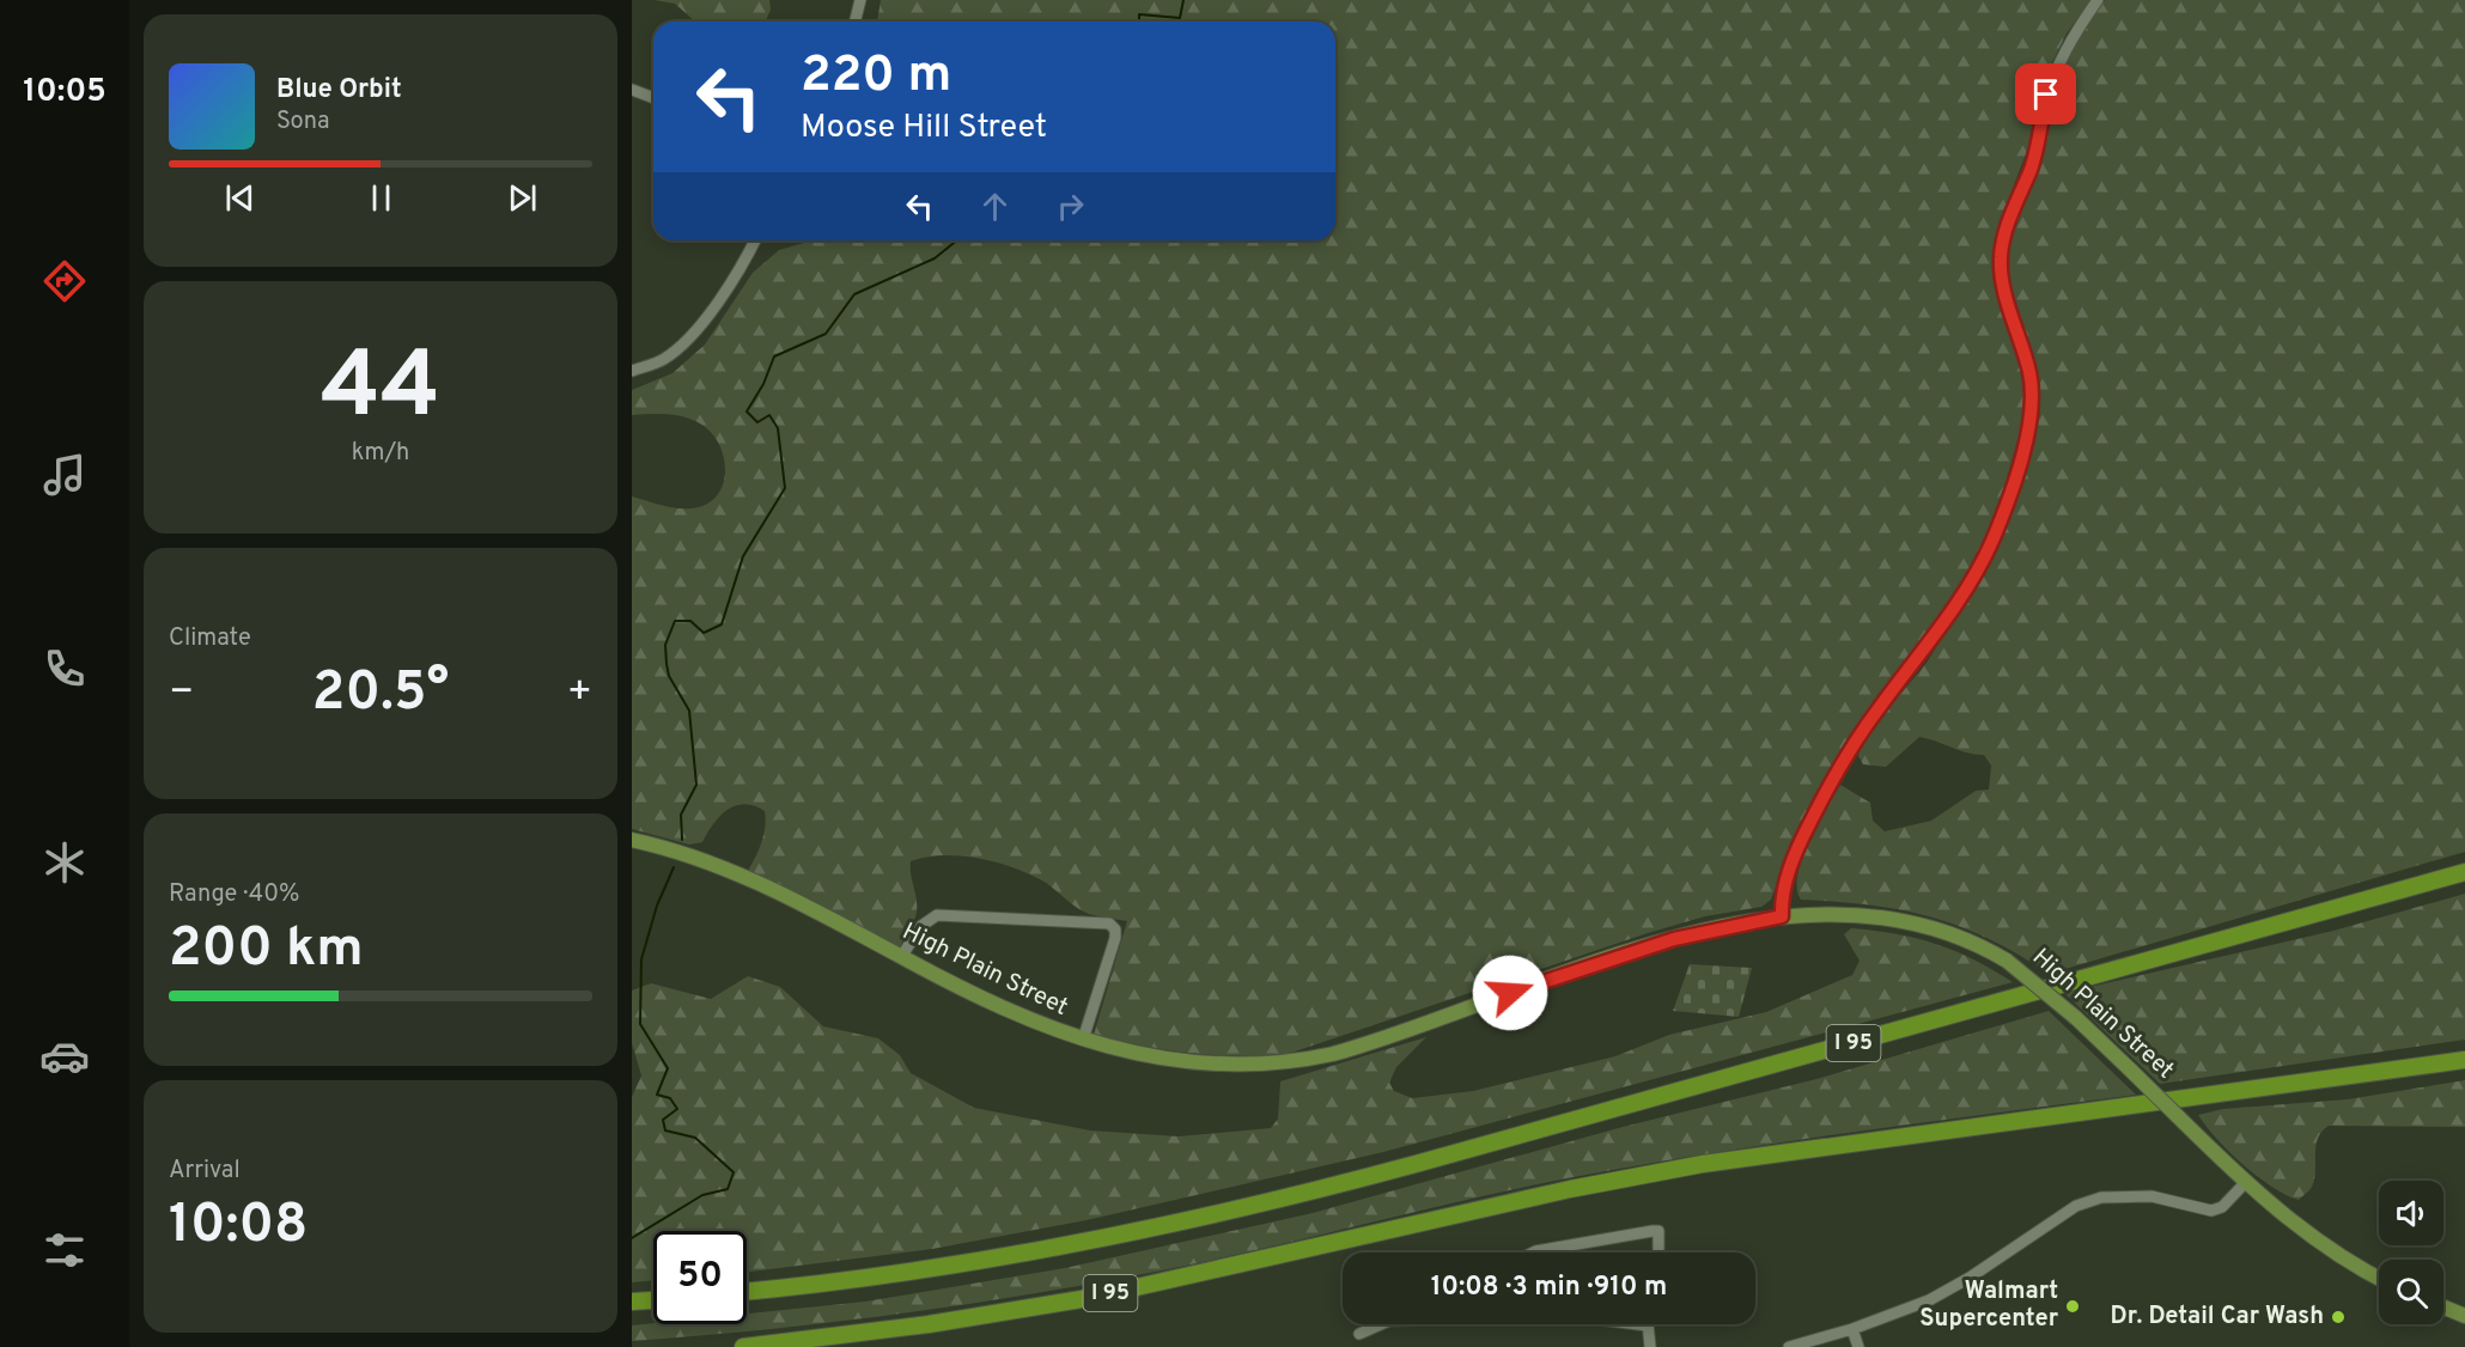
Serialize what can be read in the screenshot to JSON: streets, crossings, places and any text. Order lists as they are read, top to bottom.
{
  "streets": {
    "highway": ["I 95"],
    "main road": ["High Plain Street"]
  },
  "places": ["Walmart Supercenter", "Dr. Detail Car Wash"],
  "page": {
    "tabs": "10:05",
    "turn": ["220 m", "Moose Hill Street"],
    "song": ["Blue Orbit", "Sona"],
    "tile": [
      ["44", "km/h"],
      "Climate",
      ["Range · 40%", "200 km"],
      ["Arrival", "10:08"]
    ],
    "heat": ["−", "20.5°", "+"],
    "limit": "50",
    "trip": "10:08 · 3 min · 910 m"
  }
}
